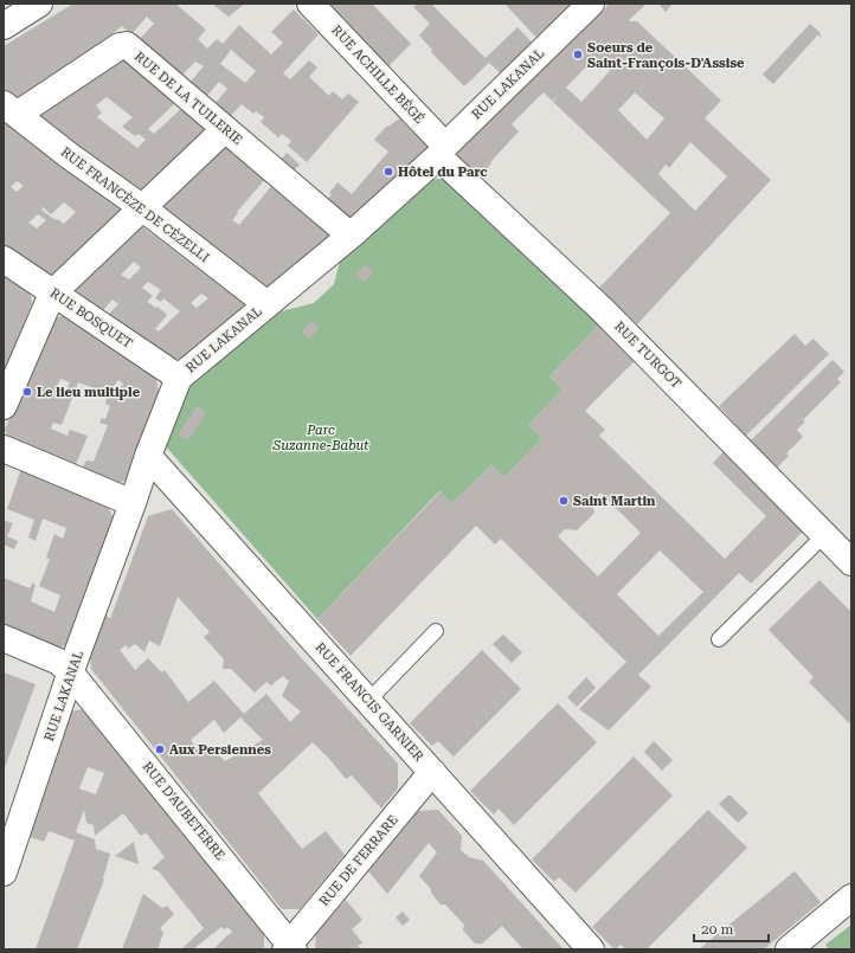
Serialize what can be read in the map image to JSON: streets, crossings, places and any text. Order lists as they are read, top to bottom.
{
  "streets": {
    "street": [
      "RUE ACHILLE BÉGÉ",
      "RUE LAKANAL",
      "RUE DE LA TUILERIE",
      "RUE FRANCÈZE DE CÉZELLI",
      "RUE BOSQUET",
      "RUE TURGOT",
      "RUE FRANCIS GARNIER",
      "RUE D'AUBETERRE",
      "RUE DE FERRARE"
    ]
  },
  "crossings": [
    ["RUE ACHILLE BÉGÉ", "RUE LAKANAL"],
    ["RUE ACHILLE BÉGÉ", "RUE TURGOT"],
    ["RUE LAKANAL", "RUE DE LA TUILERIE"],
    ["RUE LAKANAL", "RUE FRANCÈZE DE CÉZELLI"],
    ["RUE LAKANAL", "RUE BOSQUET"],
    ["RUE LAKANAL", "RUE TURGOT"],
    ["RUE LAKANAL", "RUE FRANCIS GARNIER"],
    ["RUE LAKANAL", "RUE D'AUBETERRE"],
    ["RUE DE LA TUILERIE", "RUE FRANCÈZE DE CÉZELLI"],
    ["RUE FRANCIS GARNIER", "RUE DE FERRARE"],
    ["RUE D'AUBETERRE", "RUE DE FERRARE"]
  ],
  "parks": ["Parc Suzanne-Babut"],
  "places": [
    "Soeurs de Saint-François-D'Assise",
    "Hôtel du Parc",
    "Le lieu multiple",
    "Saint Martin",
    "Aux Persiennes"
  ],
  "scale_bar": "20 m"
}
